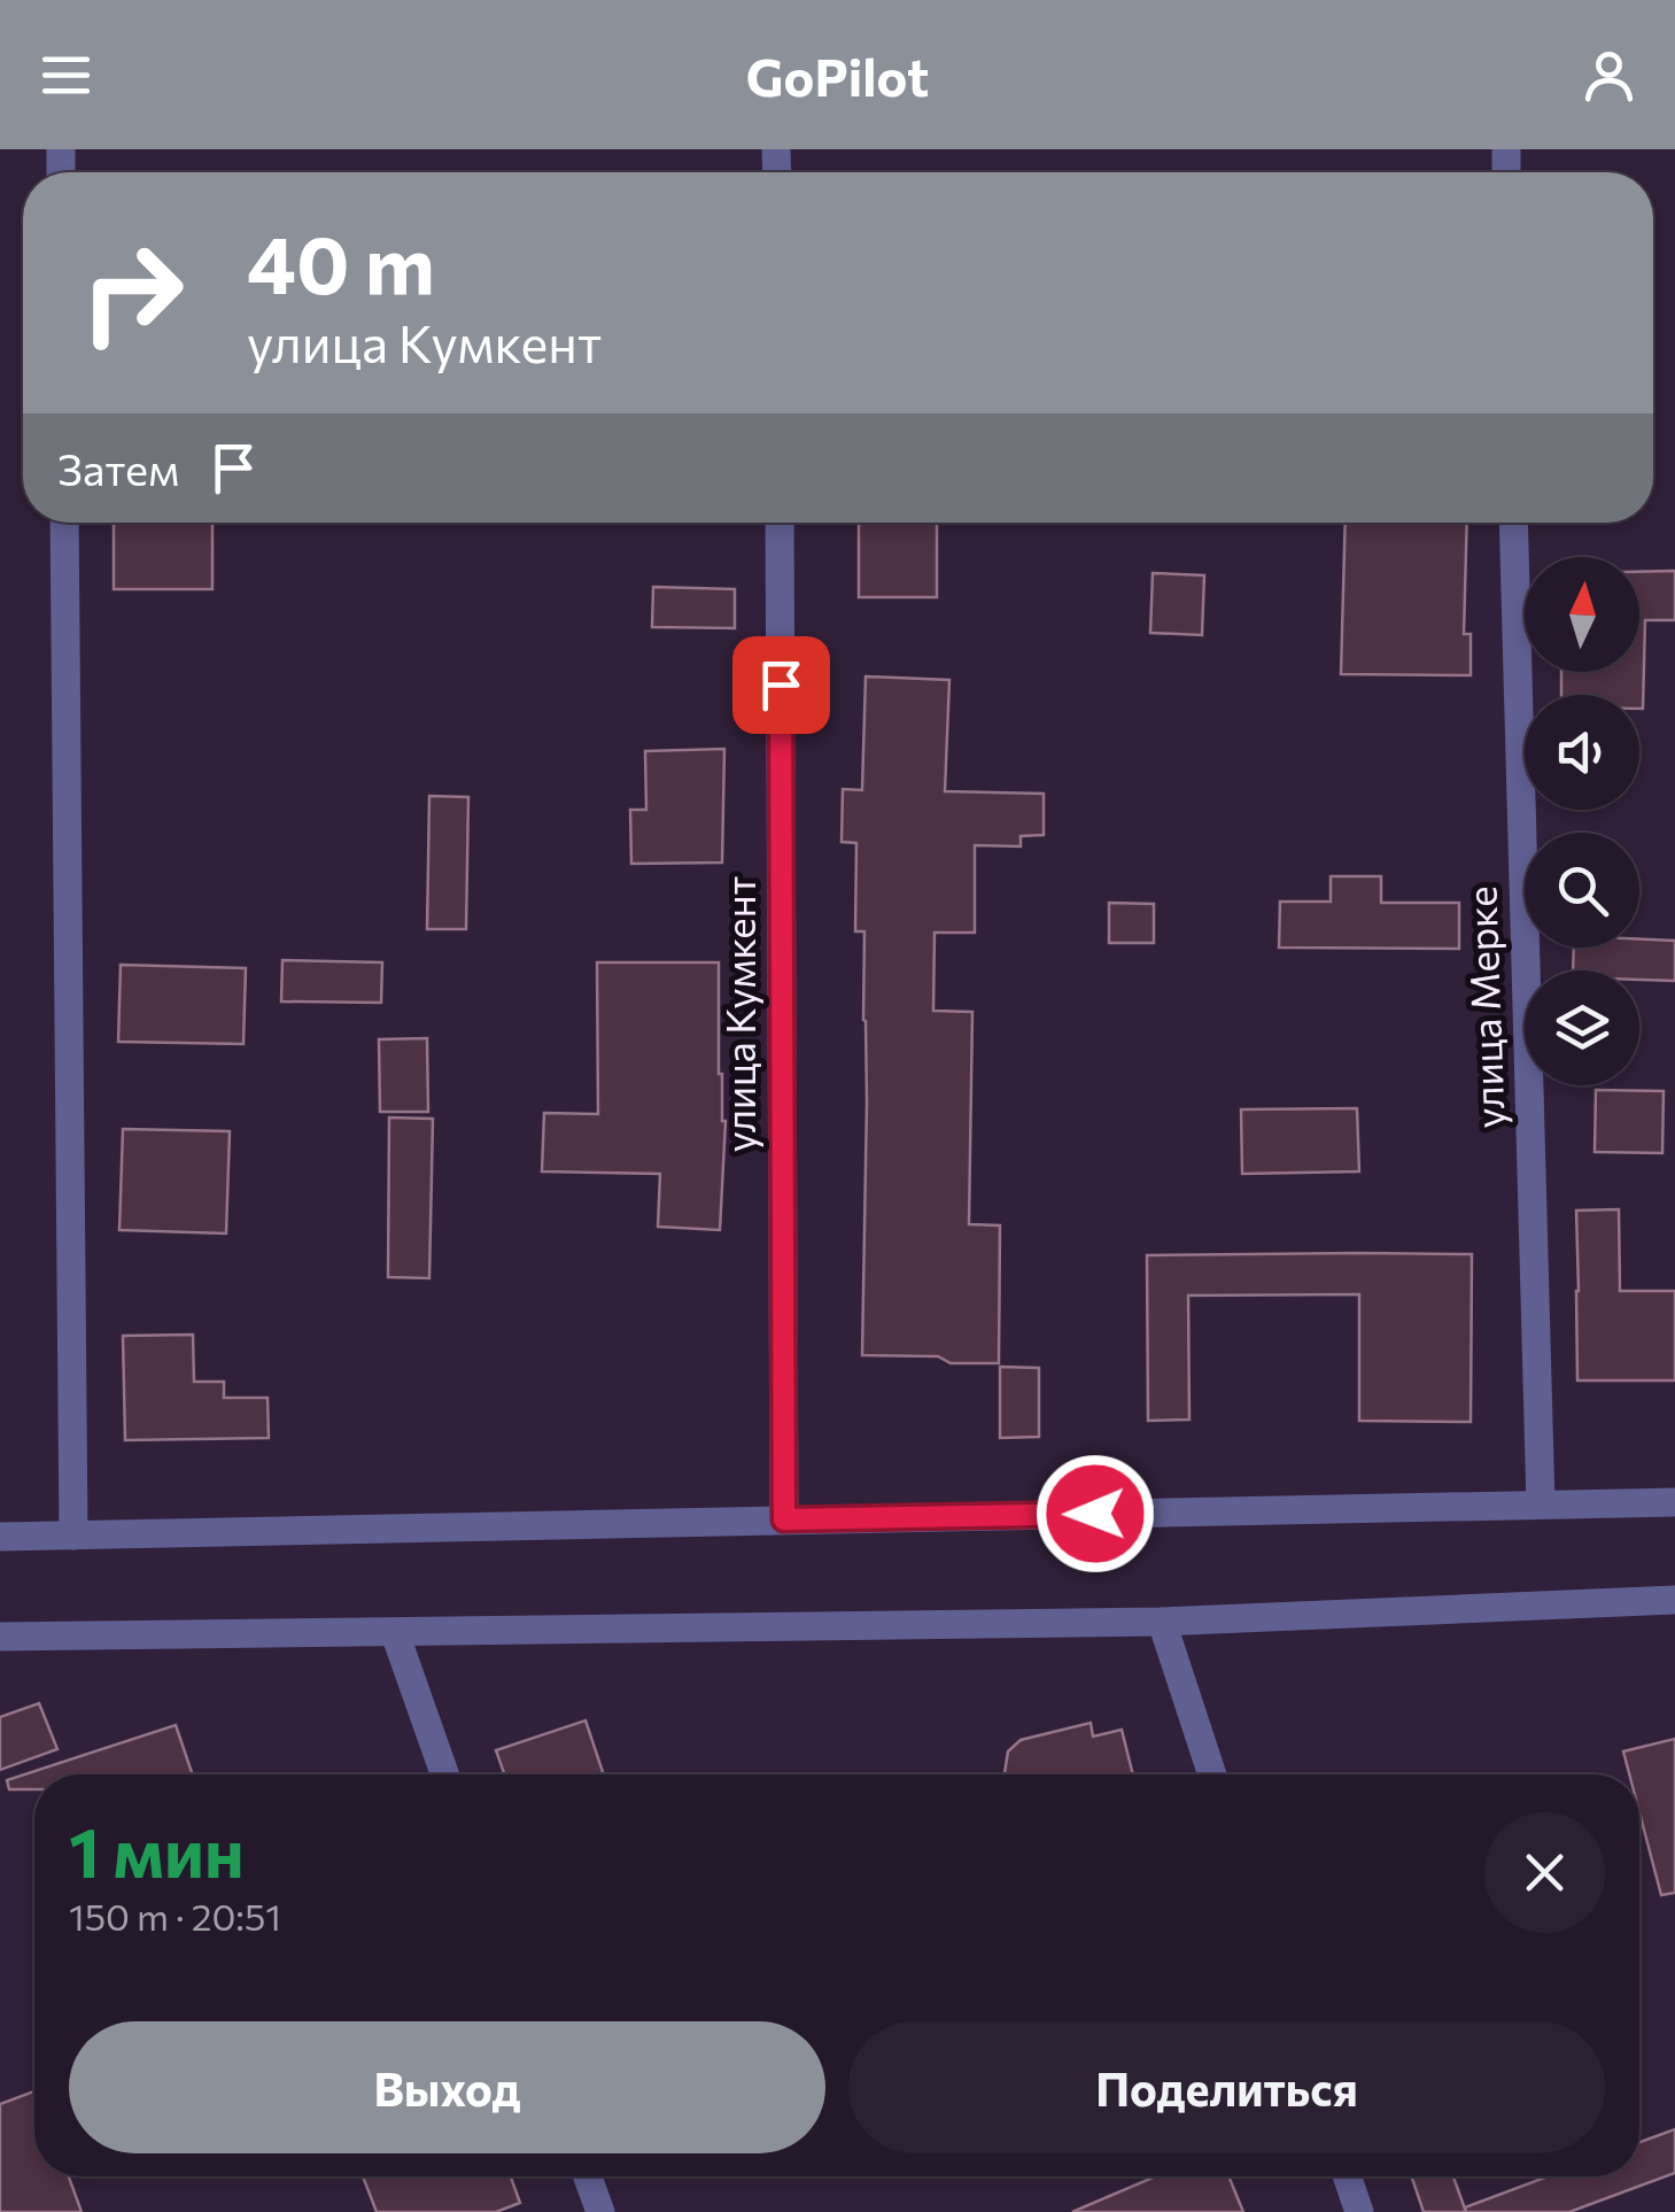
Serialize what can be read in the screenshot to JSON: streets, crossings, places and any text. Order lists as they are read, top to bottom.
{
  "streets": {
    "street": ["улица Мерке", "улица Кумкент"]
  },
  "north": "top",
  "page": {
    "header": "GoPilot",
    "turn": ["40 m", "улица Кумкент"],
    "then": "Затем",
    "heading": ["1 мин", "150 m · 20:51"],
    "buttons": ["Выход", "Поделиться"]
  }
}
